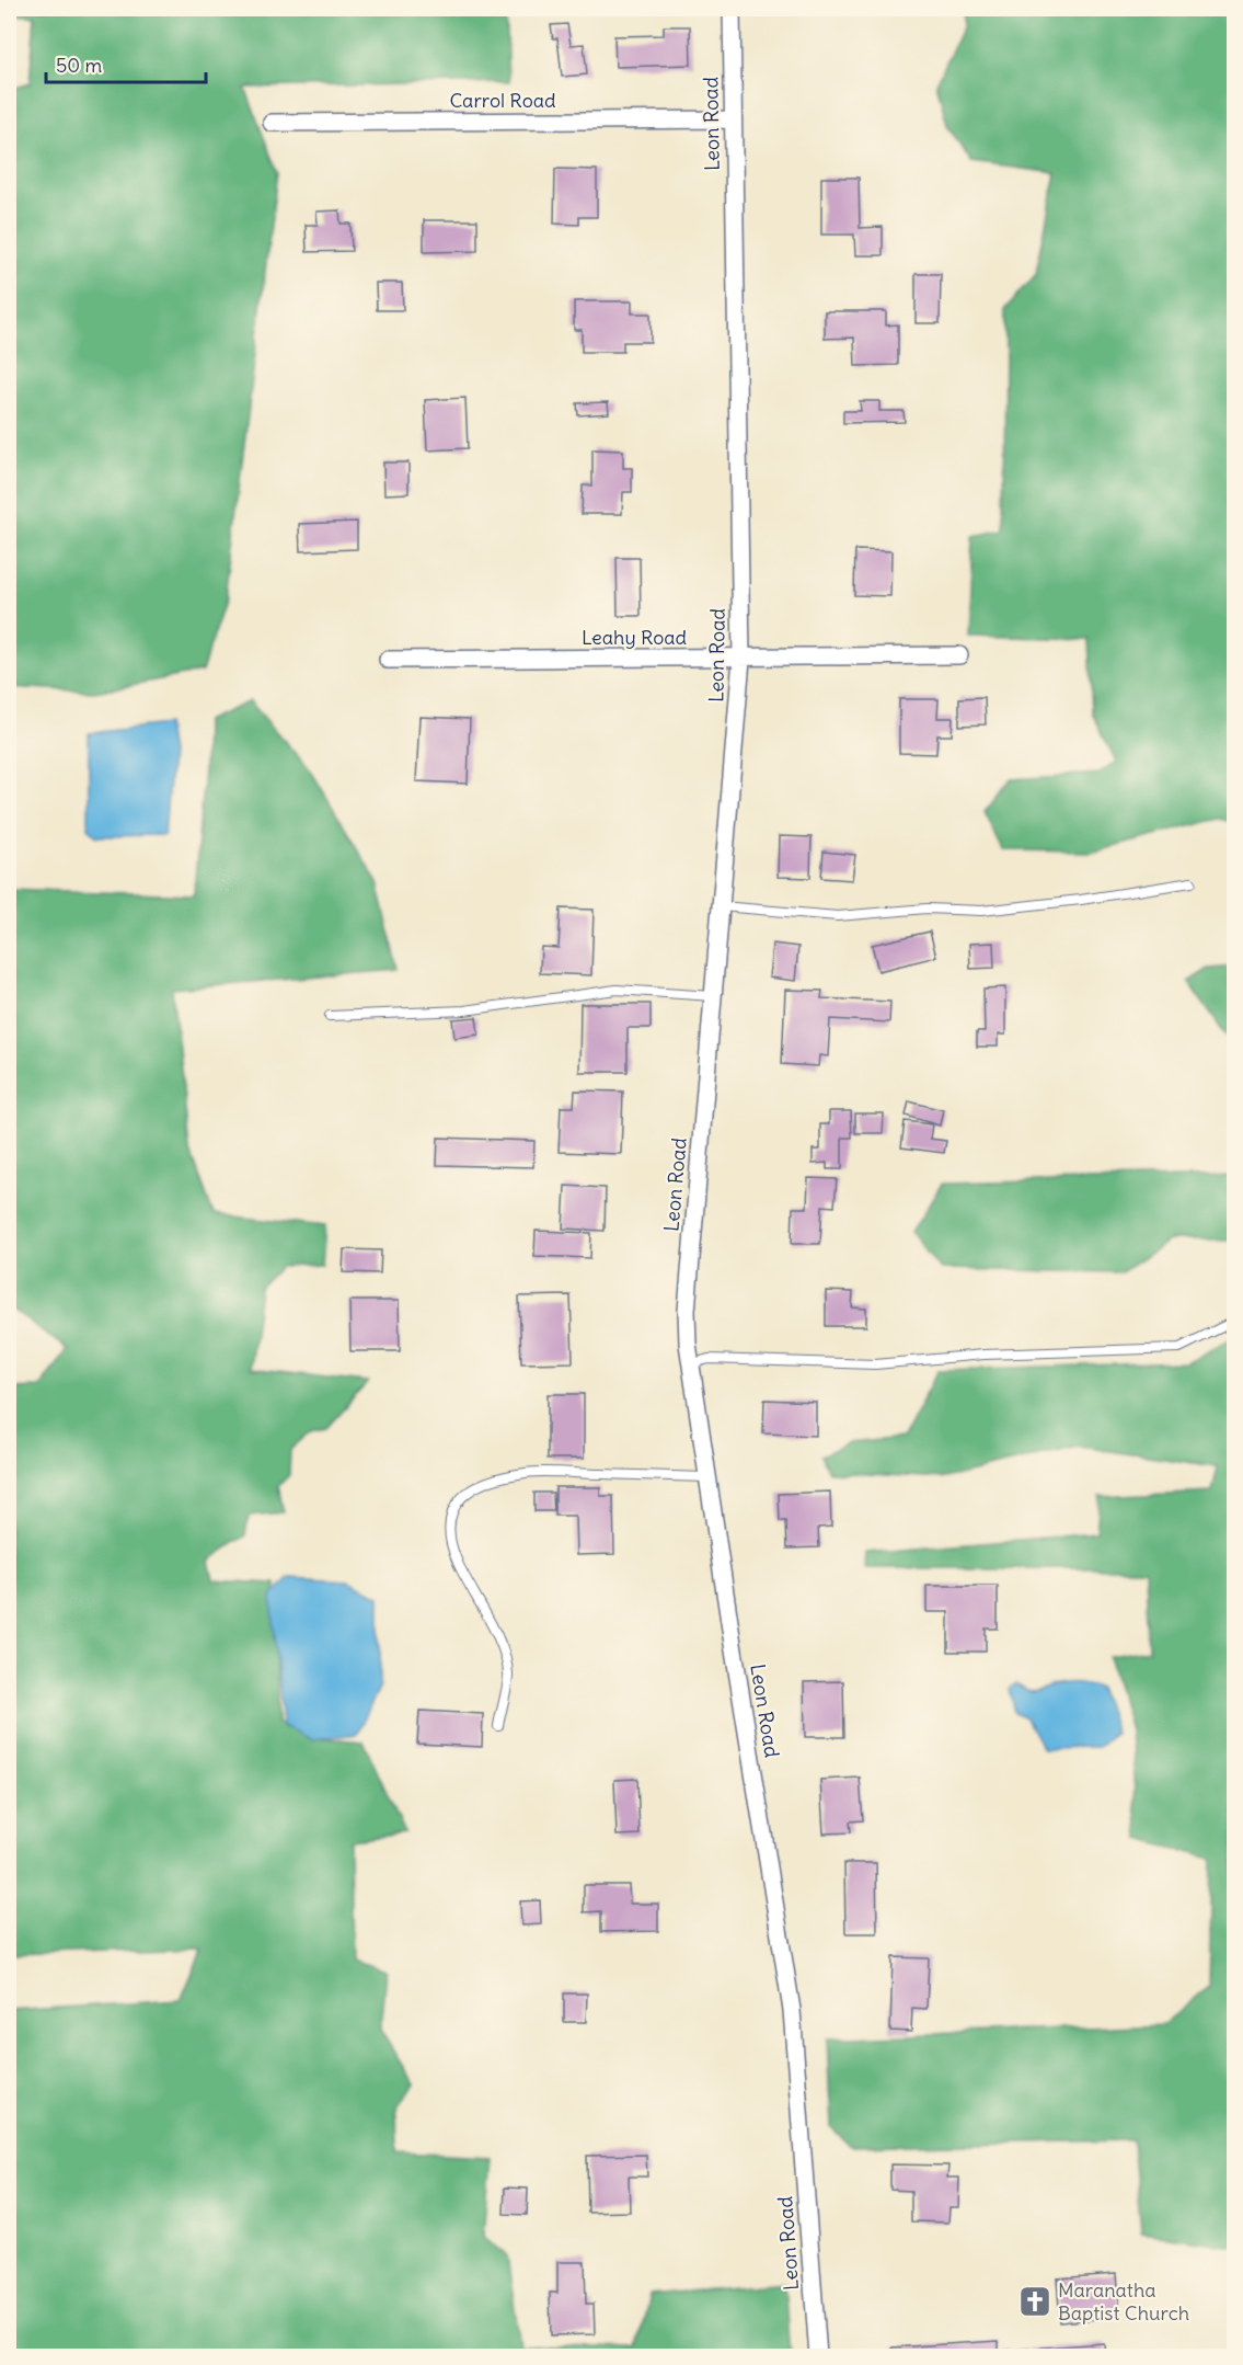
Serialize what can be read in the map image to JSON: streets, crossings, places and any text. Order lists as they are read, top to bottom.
{
  "streets": {
    "street": ["Carrol Road", "Leon Road", "Leahy Road"]
  },
  "crossings": [
    ["Carrol Road", "Leon Road"],
    ["Leon Road", "Leahy Road"]
  ],
  "places": {
    "church": ["Maranatha Baptist Church"]
  },
  "scale_bar": "50 m"
}
